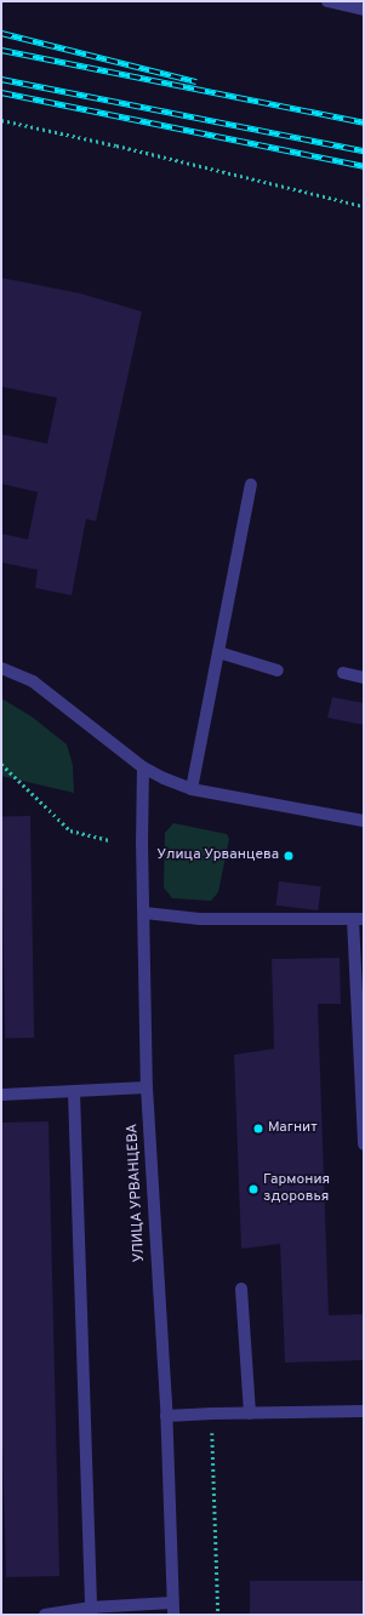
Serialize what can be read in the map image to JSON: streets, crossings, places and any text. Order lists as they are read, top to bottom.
{
  "streets": {
    "street": ["УЛИЦА УРВАНЦЕВА"]
  },
  "places": ["Улица Урванцева", "Магнит", "Гармония здоровья"]
}
